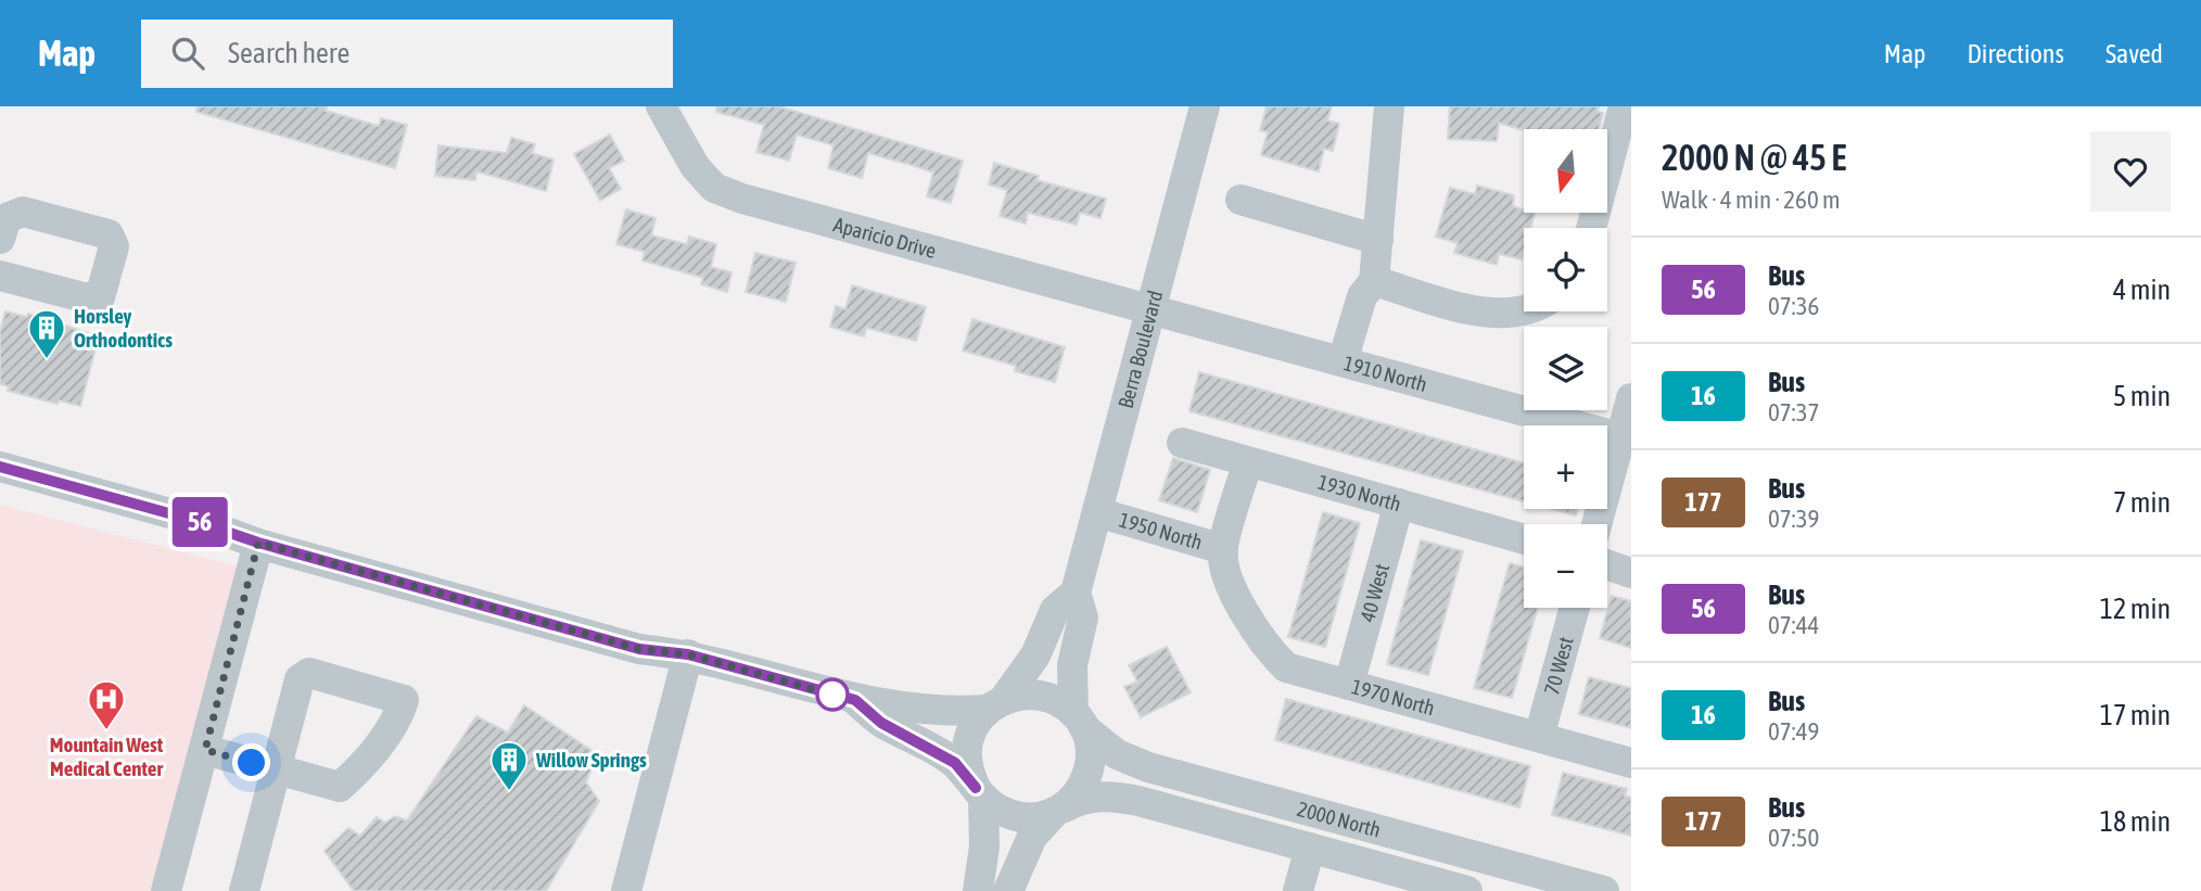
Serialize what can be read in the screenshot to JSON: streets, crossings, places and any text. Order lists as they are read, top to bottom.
{
  "streets": {
    "street": [
      "Aparicio Drive",
      "Berra Boulevard",
      "1910 North",
      "1930 North",
      "1950 North",
      "40 West",
      "70 West",
      "1970 North",
      "2000 North"
    ]
  },
  "crossings": [
    ["Aparicio Drive", "Berra Boulevard"],
    ["Aparicio Drive", "1910 North"],
    ["Berra Boulevard", "1910 North"],
    ["Berra Boulevard", "1950 North"],
    ["Berra Boulevard", "2000 North"],
    ["1930 North", "40 West"],
    ["1950 North", "1970 North"],
    ["40 West", "1970 North"],
    ["70 West", "1970 North"]
  ],
  "places": {
    "building": ["Horsley Orthodontics", "Willow Springs"],
    "hospital": ["Mountain West Medical Center"]
  },
  "lines": ["bus line 56"],
  "north": "bottom",
  "page": {
    "header": "Map",
    "search": "Search here",
    "nav": ["Map", "Directions", "Saved"],
    "on_map": "56",
    "heading": ["2000 N @ 45 E", "Walk · 4 min · 260 m"],
    "map_buttons": ["+", "−"],
    "list": [
      {
        "mark": "56",
        "name": "Bus",
        "note": "07:36",
        "value": "4 min"
      },
      {
        "mark": "16",
        "name": "Bus",
        "note": "07:37",
        "value": "5 min"
      },
      {
        "mark": "177",
        "name": "Bus",
        "note": "07:39",
        "value": "7 min"
      },
      {
        "mark": "56",
        "name": "Bus",
        "note": "07:44",
        "value": "12 min"
      },
      {
        "mark": "16",
        "name": "Bus",
        "note": "07:49",
        "value": "17 min"
      },
      {
        "mark": "177",
        "name": "Bus",
        "note": "07:50",
        "value": "18 min"
      }
    ]
  }
}
